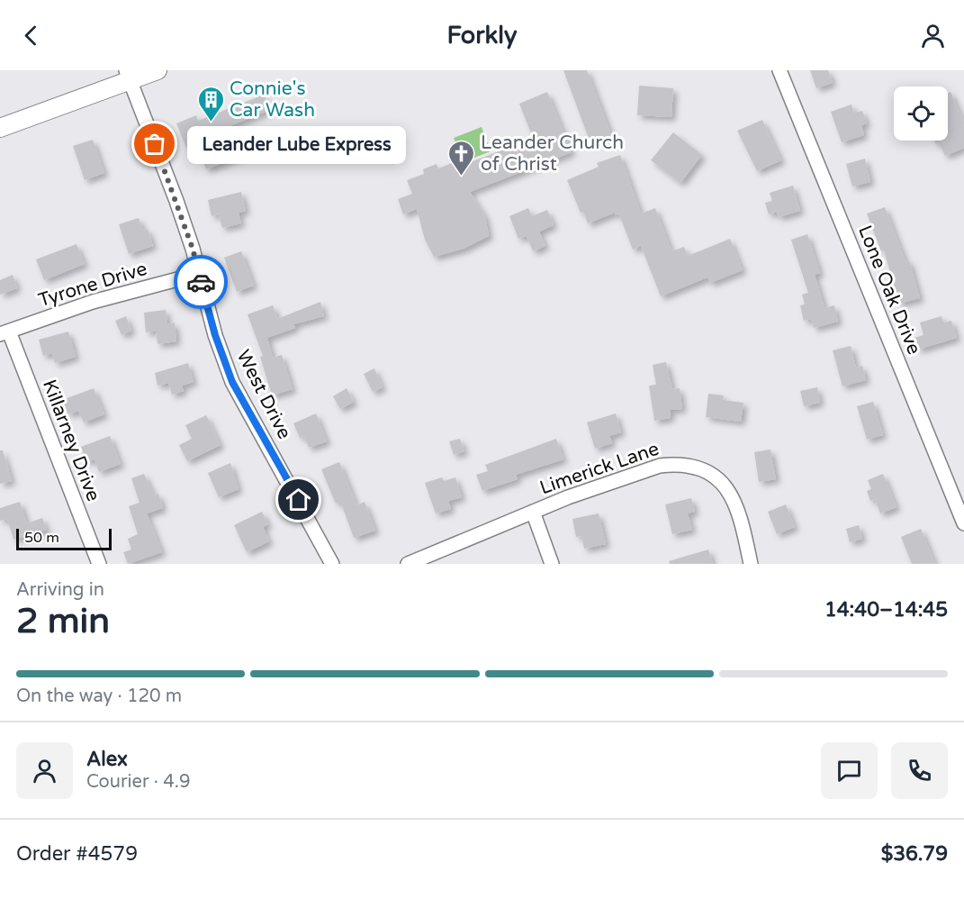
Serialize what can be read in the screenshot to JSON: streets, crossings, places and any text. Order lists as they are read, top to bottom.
{
  "streets": {
    "street": [
      "Tyrone Drive",
      "Lone Oak Drive",
      "West Drive",
      "Killarney Drive",
      "Limerick Lane"
    ]
  },
  "crossings": [
    ["Tyrone Drive", "West Drive"],
    ["Tyrone Drive", "Killarney Drive"]
  ],
  "places": {
    "building": ["Connie's Car Wash"],
    "other": ["Leander Lube Express"],
    "church": ["Leander Church of Christ"]
  },
  "scale_bar": "50 m",
  "page": {
    "header": "Forkly",
    "bubble": "Leander Lube Express",
    "scale": "50 m",
    "heading": ["2 min", "Arriving in", "14:40–14:45"],
    "panel": [
      "Alex",
      "Courier · 4.9",
      "Order #4579",
      "$36.79"
    ],
    "bar": "On the way · 120 m"
  }
}
